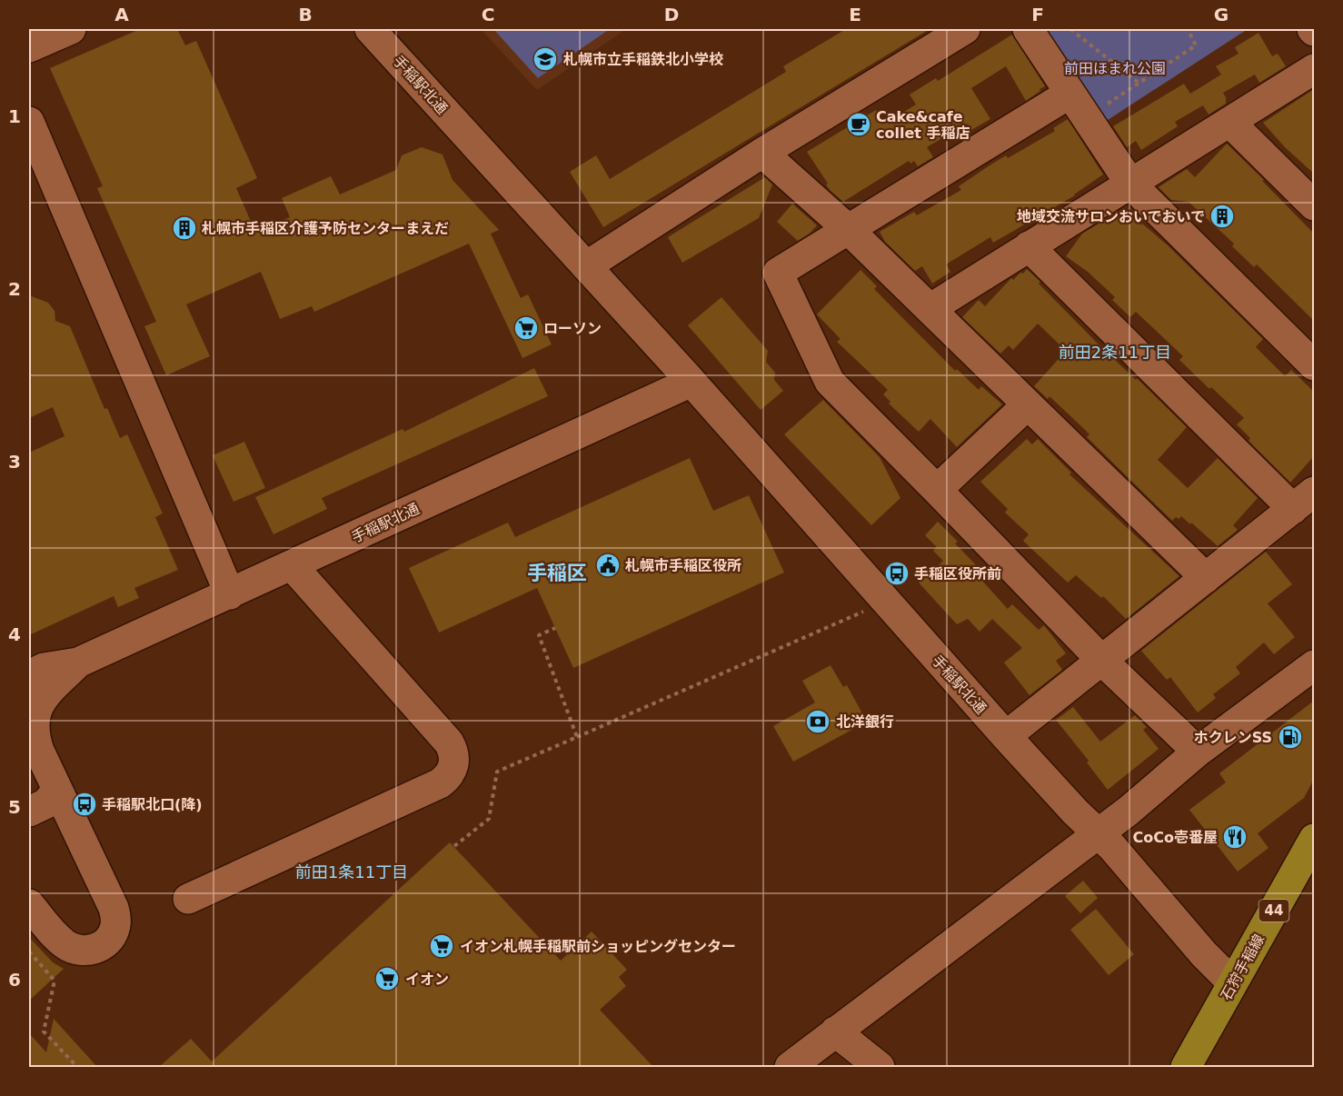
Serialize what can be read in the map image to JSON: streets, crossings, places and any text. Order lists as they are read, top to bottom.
{
  "streets": {
    "main road": ["44", "石狩手稲線"],
    "street": ["手稲駅北通"]
  },
  "crossings": [
    ["手稲駅北通", "石狩手稲線"]
  ],
  "districts": ["前田2条11丁目", "手稲区", "前田1条11丁目"],
  "parks": ["前田ほまれ公園"],
  "places": {
    "school or university": ["札幌市立手稲鉄北小学校"],
    "cafe": ["Cake&cafe collet 手稲店"],
    "building": ["地域交流サロンおいでおいで", "札幌市手稲区介護予防センターまえだ"],
    "supermarket": ["ローソン", "イオン札幌手稲駅前ショッピングセンター", "イオン"],
    "public building": ["札幌市手稲区役所"],
    "bus stop": ["手稲区役所前", "手稲駅北口(降)"],
    "bank": ["北洋銀行"],
    "fuel station": ["ホクレンSS"],
    "restaurant": ["CoCo壱番屋"]
  },
  "grid": {
    "columns": [
      "A",
      "B",
      "C",
      "D",
      "E",
      "F",
      "G"
    ],
    "rows": [
      "1",
      "2",
      "3",
      "4",
      "5",
      "6"
    ]
  }
}
